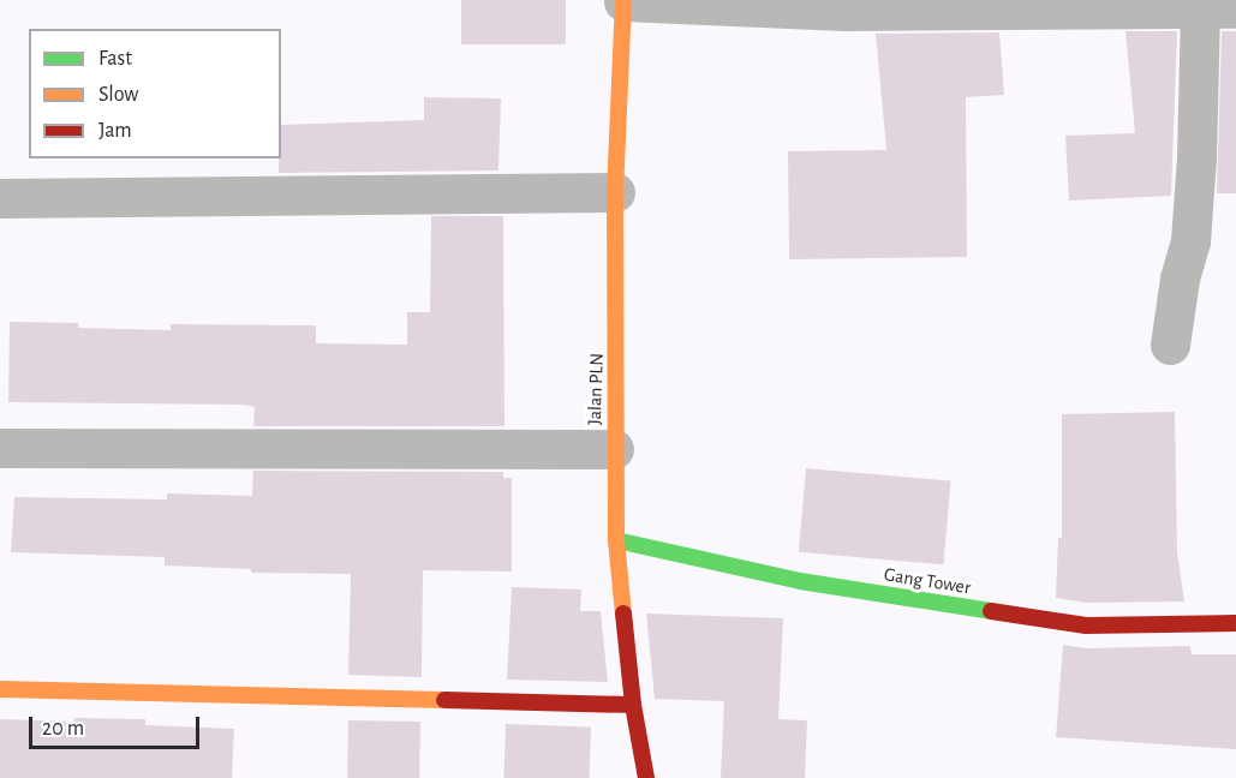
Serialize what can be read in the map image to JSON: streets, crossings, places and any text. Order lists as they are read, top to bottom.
{
  "streets": {
    "street": ["Jalan PLN", "Gang Tower"]
  },
  "crossings": [
    ["Jalan PLN", "Gang Tower"]
  ],
  "legend": ["Fast", "Slow", "Jam"],
  "scale_bar": "20 m"
}
